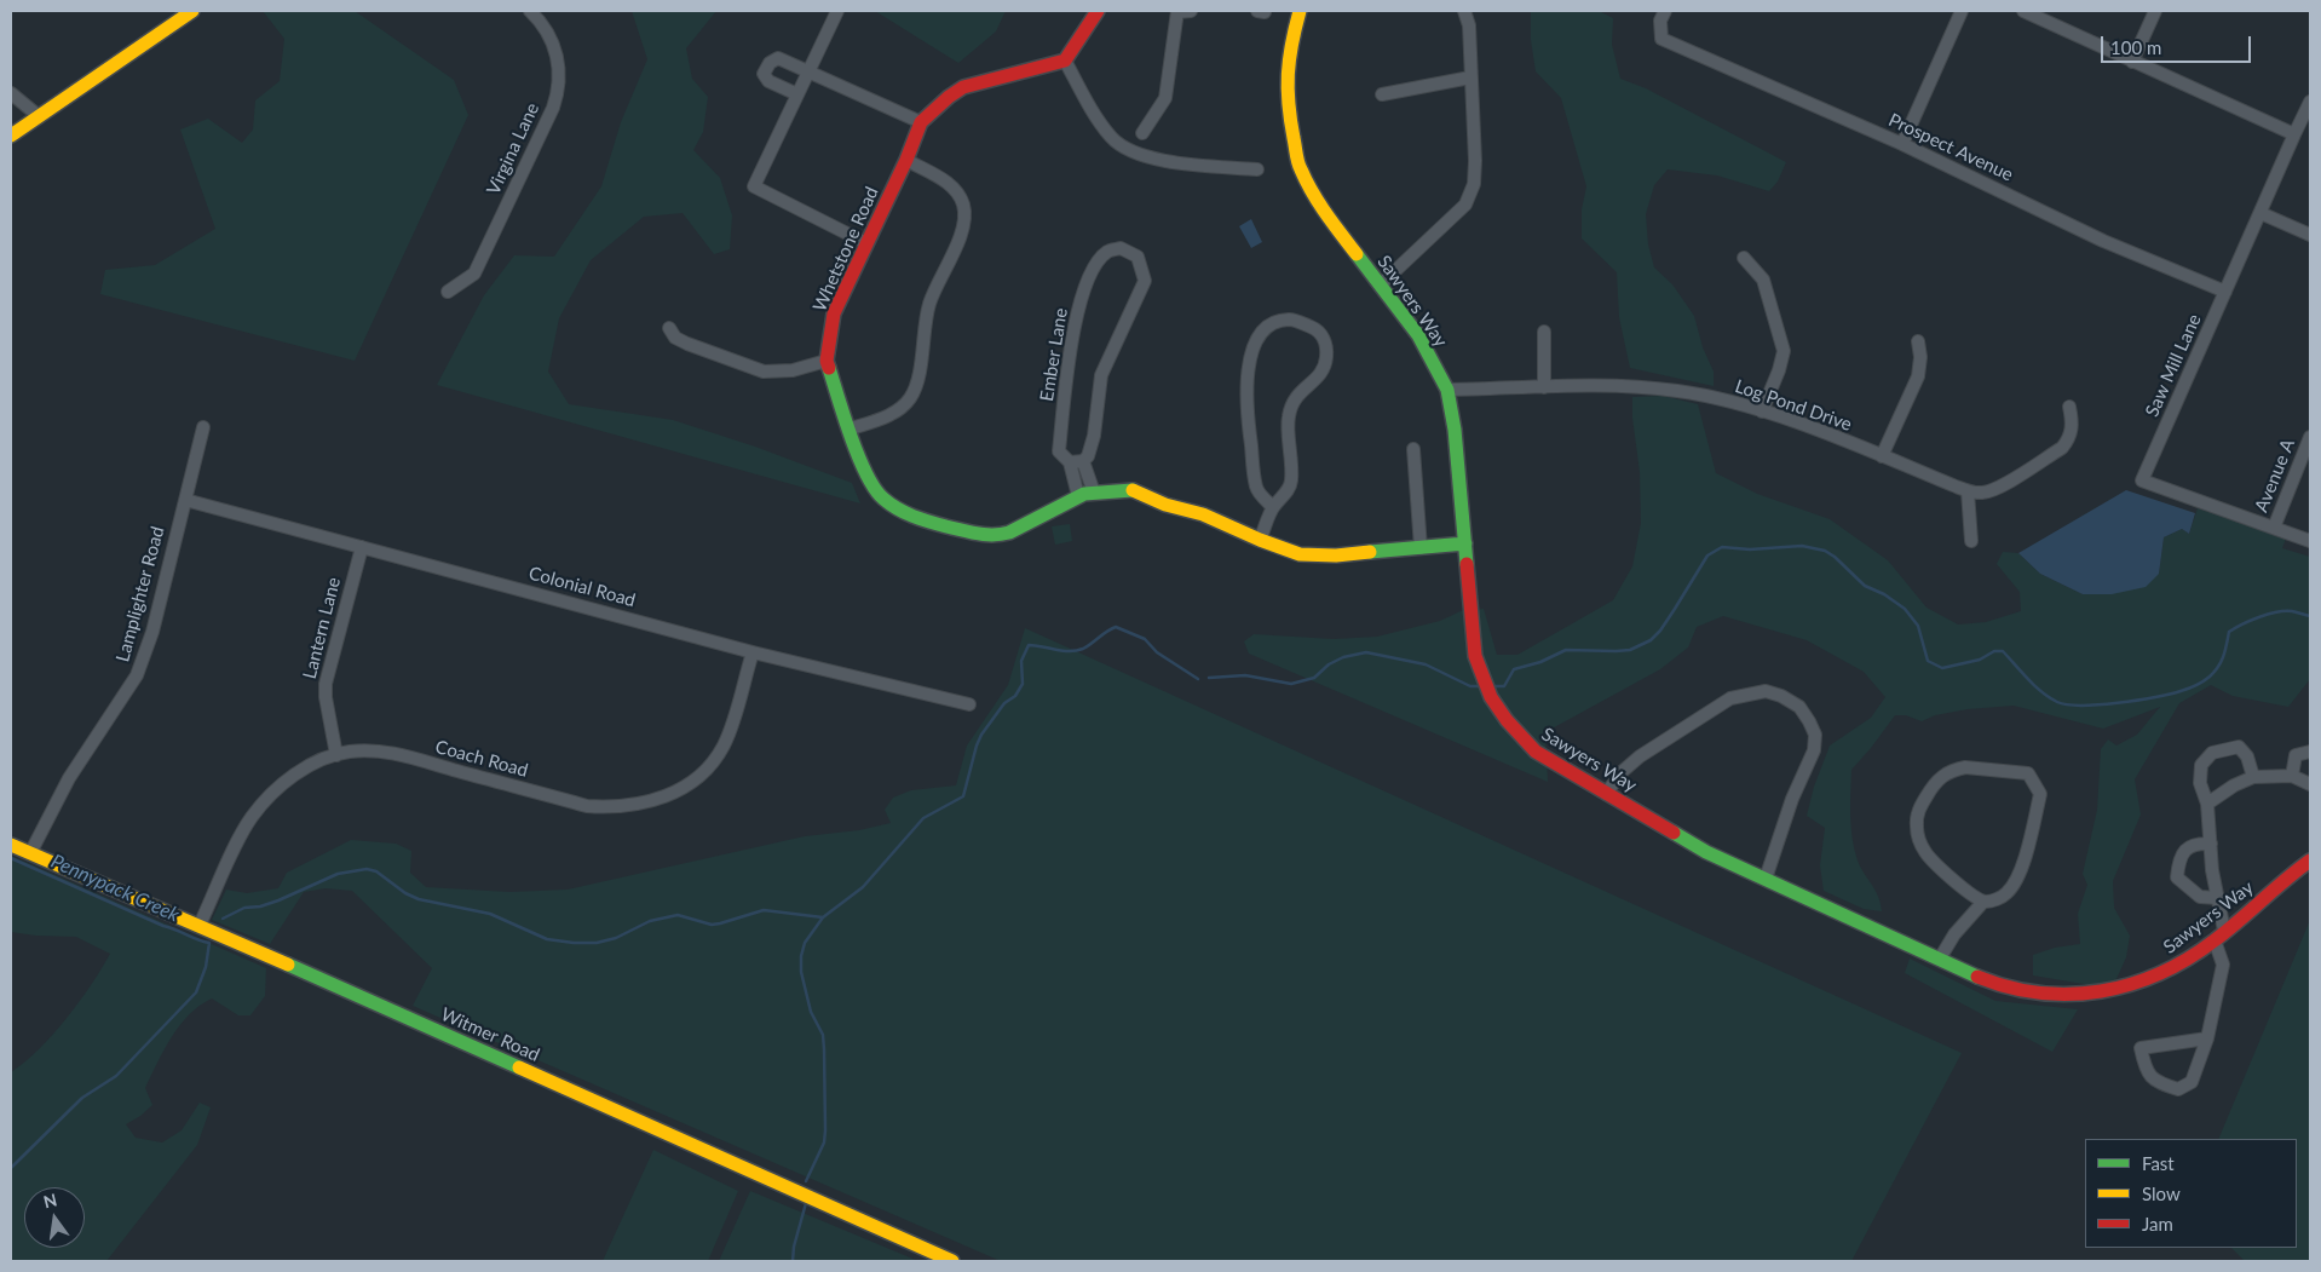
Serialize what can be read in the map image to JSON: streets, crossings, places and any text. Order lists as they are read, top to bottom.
{
  "streets": {
    "street": [
      "Prospect Avenue",
      "Virgina Lane",
      "Whetstone Road",
      "Sawyers Way",
      "Ember Lane",
      "Saw Mill Lane",
      "Log Pond Drive",
      "Avenue A",
      "Colonial Road",
      "Lamplighter Road",
      "Lantern Lane",
      "Coach Road",
      "Witmer Road"
    ]
  },
  "crossings": [
    ["Prospect Avenue", "Saw Mill Lane"],
    ["Whetstone Road", "Sawyers Way"],
    ["Whetstone Road", "Ember Lane"],
    ["Sawyers Way", "Log Pond Drive"],
    ["Saw Mill Lane", "Avenue A"],
    ["Colonial Road", "Lamplighter Road"],
    ["Colonial Road", "Lantern Lane"],
    ["Colonial Road", "Coach Road"],
    ["Lamplighter Road", "Witmer Road"],
    ["Lantern Lane", "Coach Road"],
    ["Coach Road", "Witmer Road"]
  ],
  "water": ["Pennypack Creek"],
  "legend": ["Fast", "Slow", "Jam"],
  "scale_bar": "100 m",
  "north": "top"
}
